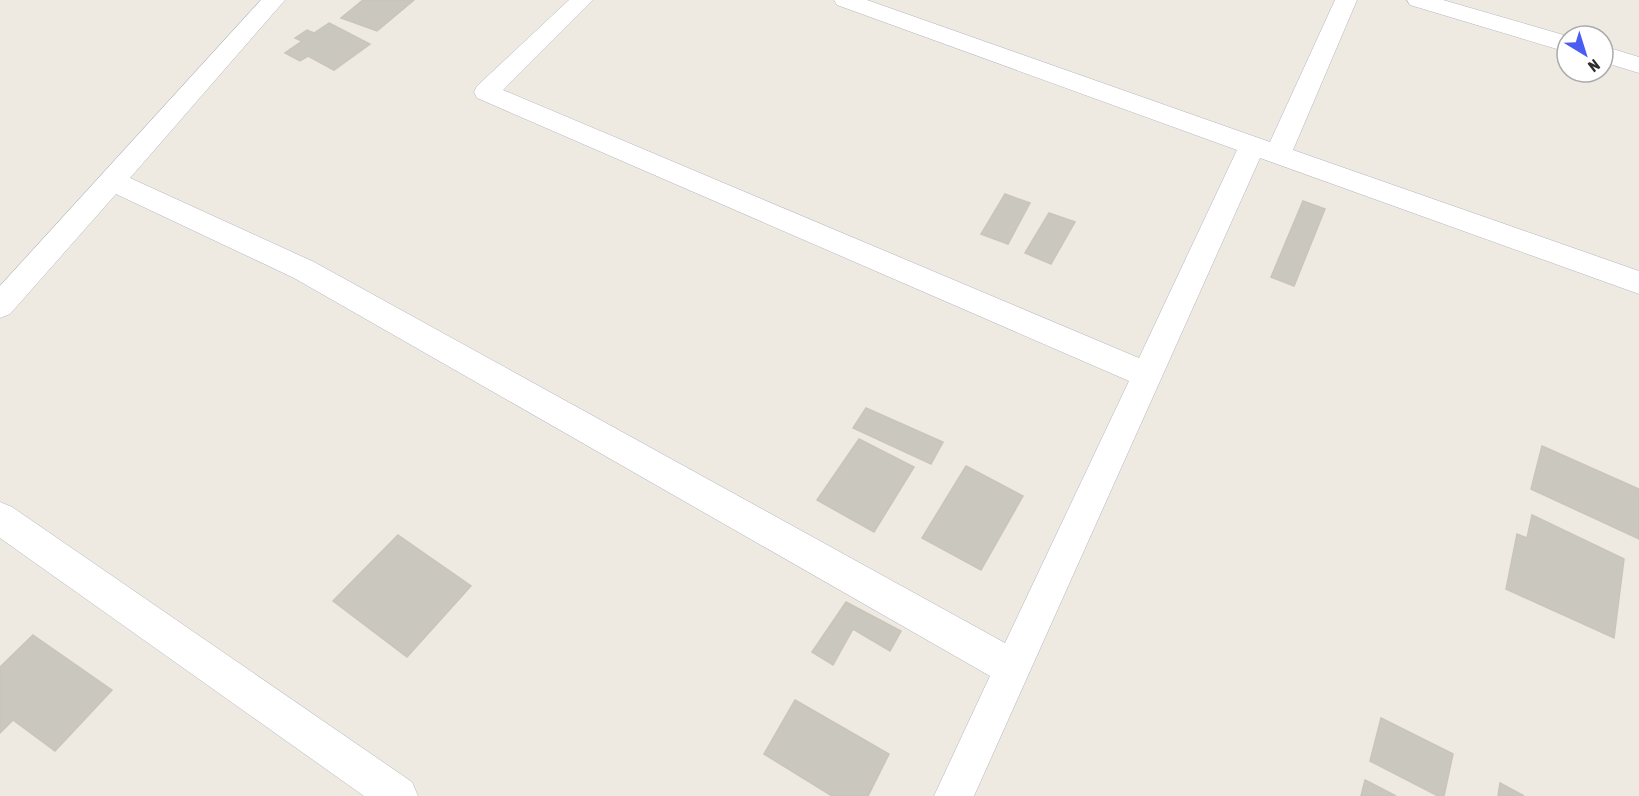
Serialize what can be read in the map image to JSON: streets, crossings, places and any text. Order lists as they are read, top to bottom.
{
  "north": "bottom right"
}
